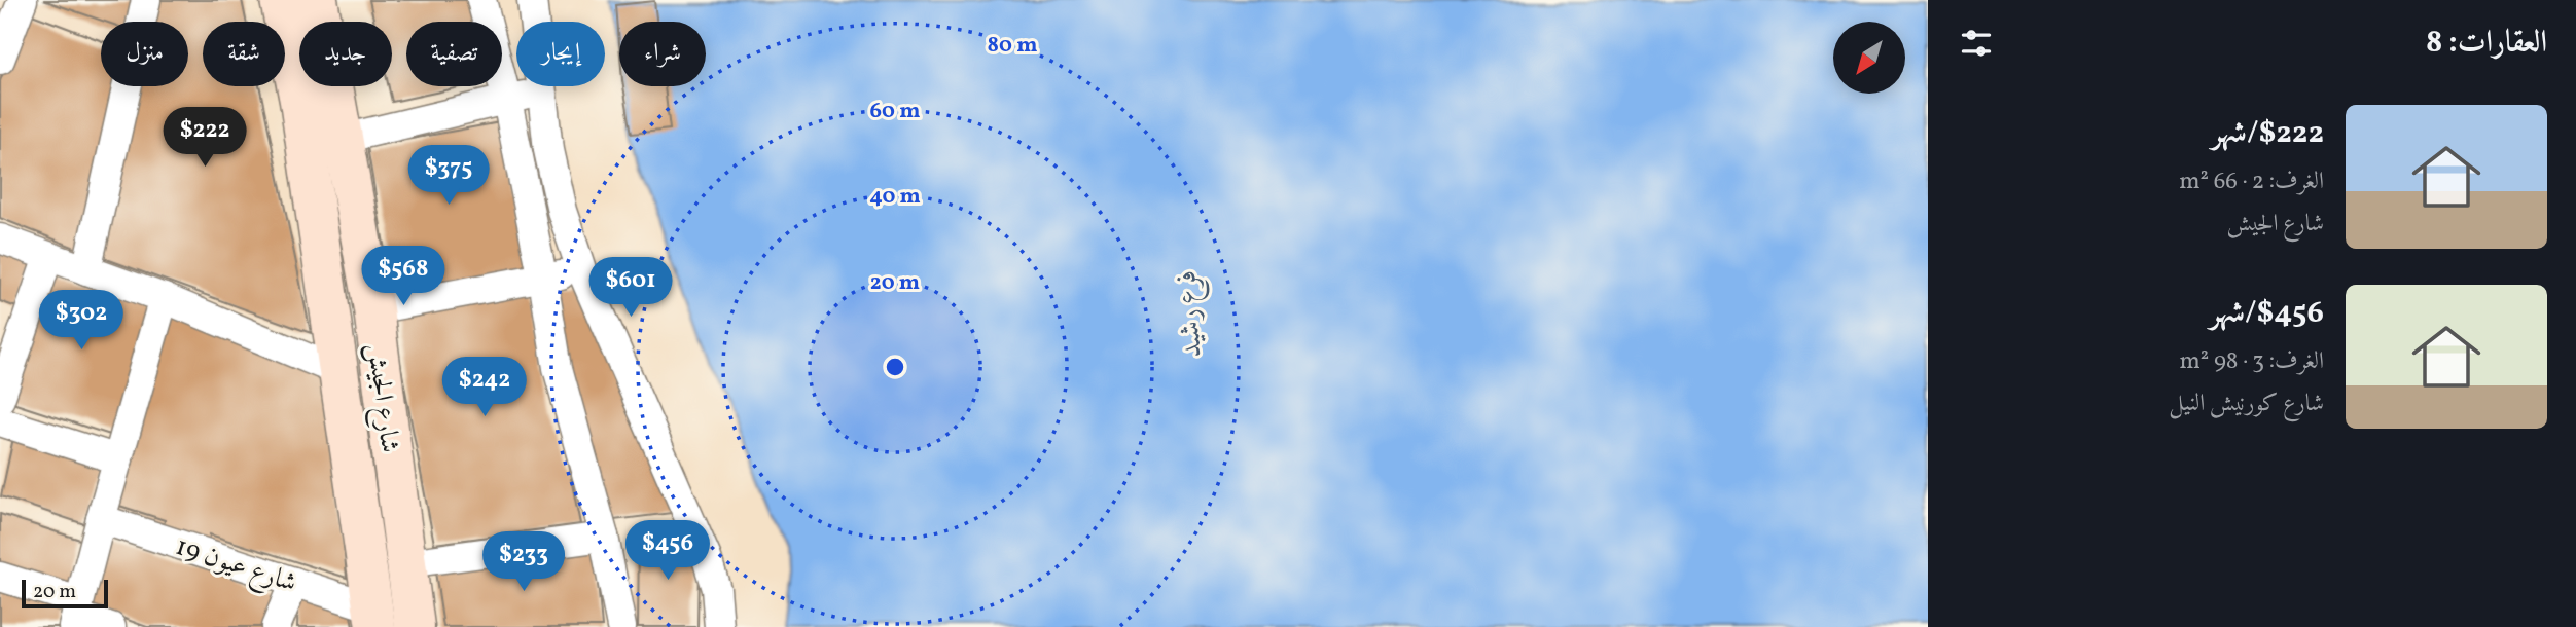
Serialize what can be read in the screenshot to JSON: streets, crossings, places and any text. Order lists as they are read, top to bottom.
{
  "streets": {
    "main road": ["شارع الجيش"],
    "street": ["شارع عيون 19"]
  },
  "crossings": [
    ["شارع الجيش", "شارع عيون 19"]
  ],
  "water": ["فرع رشيد"],
  "scale_bar": "20 m",
  "north": "bottom left",
  "page": {
    "heading": "العقارات: 8",
    "chip": [
      "شراء",
      "إيجار",
      "تصفية",
      "جديد",
      "شقة",
      "منزل"
    ],
    "list": [
      {
        "name": "$222/شهر",
        "note": "الغرف: 2 · 66 m² · شارع الجيش"
      },
      {
        "name": "$456/شهر",
        "note": "الغرف: 3 · 98 m² · شارع كورنيش النيل"
      }
    ],
    "price": [
      "$222",
      "$375",
      "$568",
      "$601",
      "$302",
      "$242",
      "$456",
      "$233"
    ],
    "scale": "20 m"
  },
  "rings": [
    "80 m",
    "60 m",
    "40 m",
    "20 m"
  ]
}
